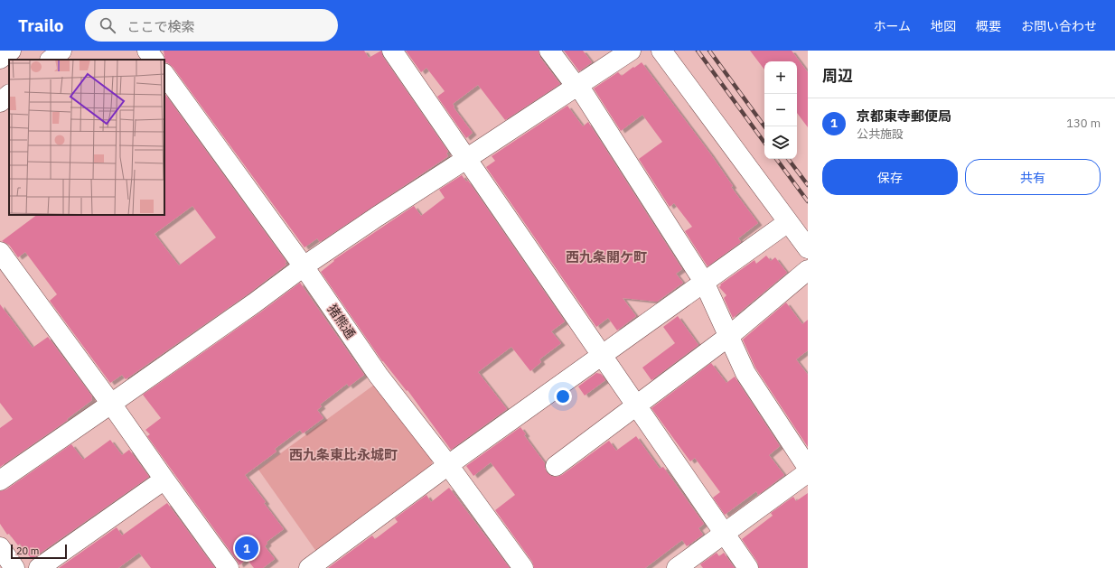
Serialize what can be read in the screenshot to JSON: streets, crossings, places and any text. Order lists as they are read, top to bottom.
{
  "streets": {
    "main road": ["猪熊通"]
  },
  "districts": ["西九条開ケ町", "西九条東比永城町"],
  "scale_bar": "20 m",
  "page": {
    "header": "Trailo",
    "search": "ここで検索",
    "nav": [
      "ホーム",
      "地図",
      "概要",
      "お問い合わせ"
    ],
    "heading": "周辺",
    "map_buttons": ["+", "−"],
    "list": [
      {
        "mark": "1",
        "name": "京都東寺郵便局",
        "note": "公共施設",
        "value": "130 m"
      }
    ],
    "buttons": ["保存", "共有"],
    "pins": "1",
    "scale": "20 m"
  }
}
